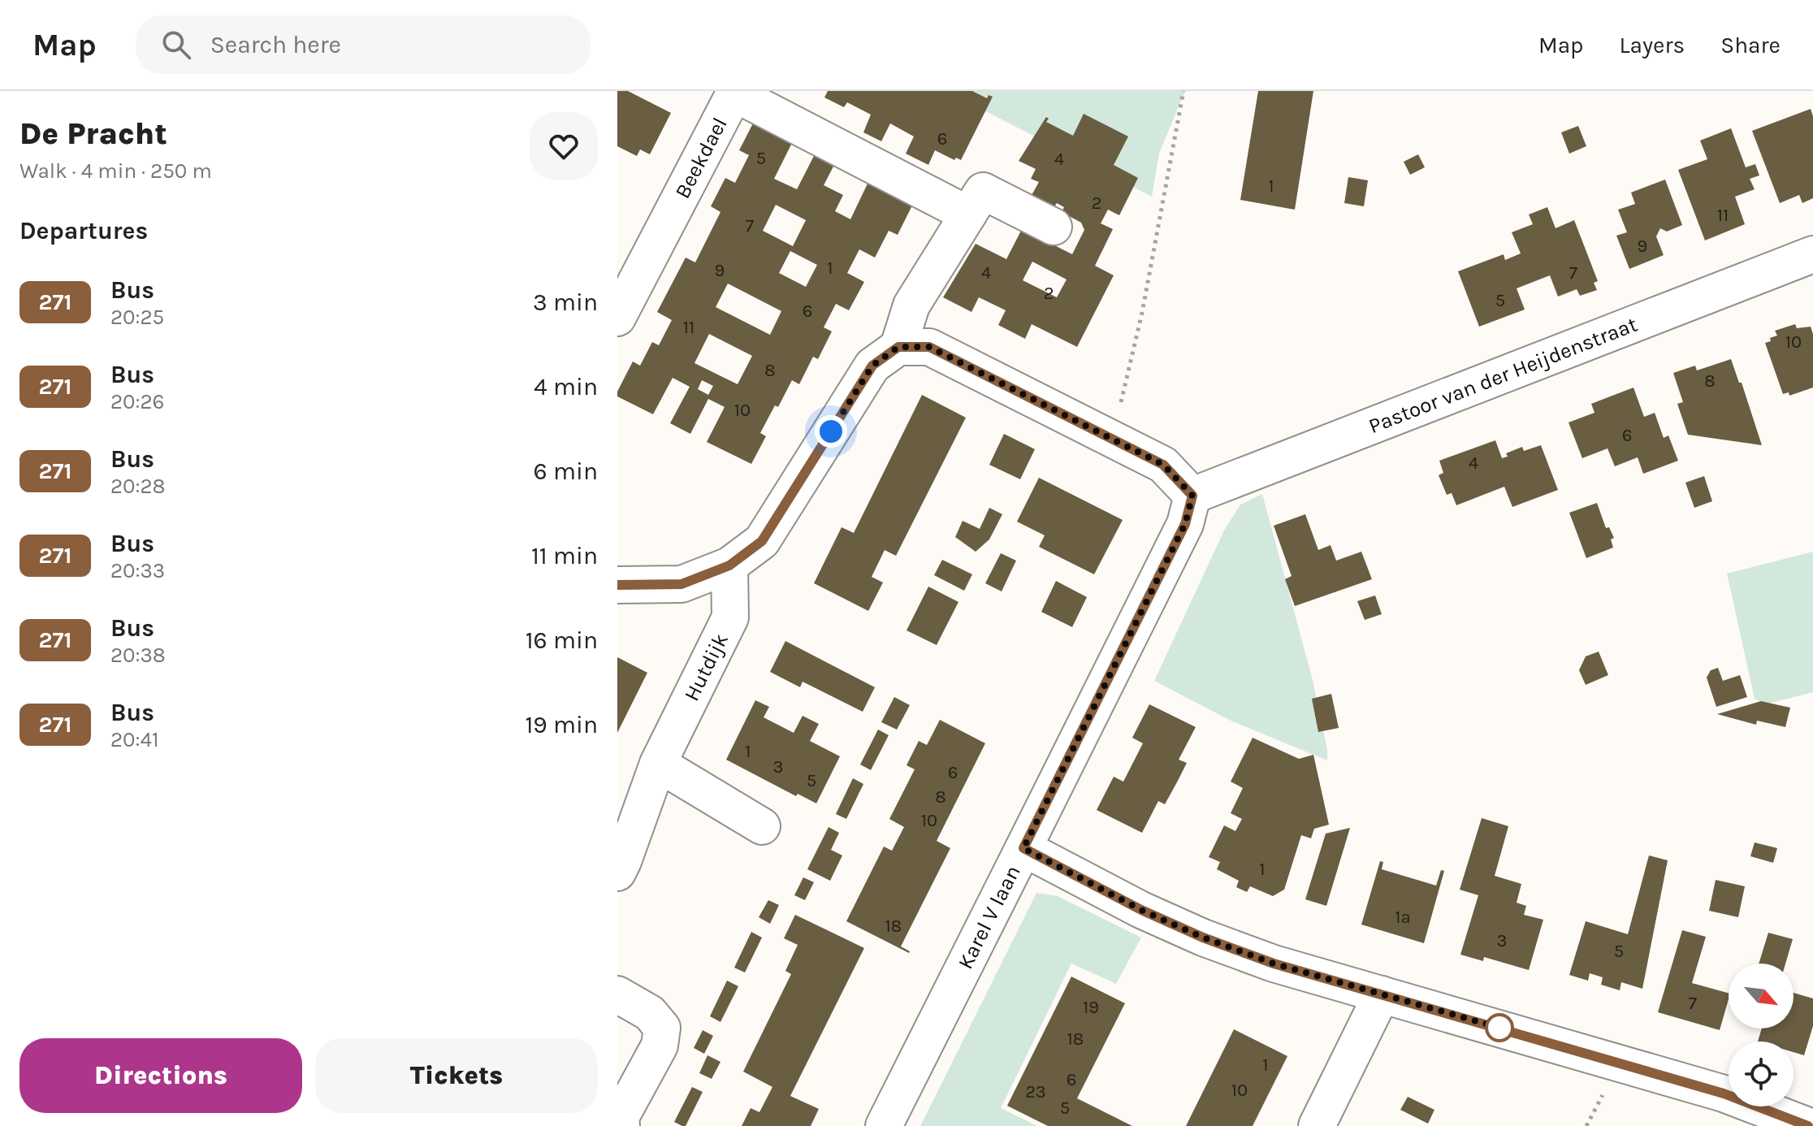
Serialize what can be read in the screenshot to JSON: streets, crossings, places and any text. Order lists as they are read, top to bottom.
{
  "streets": {
    "street": [
      "Beekdael",
      "Pastoor van der Heijdenstraat",
      "Hutdijk",
      "Karel V laan"
    ]
  },
  "crossings": [
    ["Pastoor van der Heijdenstraat", "Karel V laan"]
  ],
  "lines": ["bus line 271"],
  "house_numbers": [
    "6",
    "5",
    "4",
    "1",
    "2",
    "11",
    "7",
    "9",
    "1",
    "9",
    "4",
    "7",
    "2",
    "5",
    "6",
    "11",
    "10",
    "8",
    "8",
    "10",
    "6",
    "4",
    "1",
    "3",
    "6",
    "5",
    "8",
    "10",
    "1",
    "1a",
    "18",
    "3",
    "5",
    "7",
    "19",
    "18",
    "1",
    "6",
    "10",
    "23",
    "5"
  ],
  "north": "bottom right",
  "page": {
    "header": "Map",
    "search": "Search here",
    "nav": ["Map", "Layers", "Share"],
    "heading": [
      ["De Pracht", "Walk · 4 min · 250 m"],
      "Departures"
    ],
    "list": [
      {
        "mark": "271",
        "name": "Bus",
        "note": "20:25",
        "value": "3 min"
      },
      {
        "mark": "271",
        "name": "Bus",
        "note": "20:26",
        "value": "4 min"
      },
      {
        "mark": "271",
        "name": "Bus",
        "note": "20:28",
        "value": "6 min"
      },
      {
        "mark": "271",
        "name": "Bus",
        "note": "20:33",
        "value": "11 min"
      },
      {
        "mark": "271",
        "name": "Bus",
        "note": "20:38",
        "value": "16 min"
      },
      {
        "mark": "271",
        "name": "Bus",
        "note": "20:41",
        "value": "19 min"
      }
    ],
    "buttons": ["Directions", "Tickets"]
  }
}
